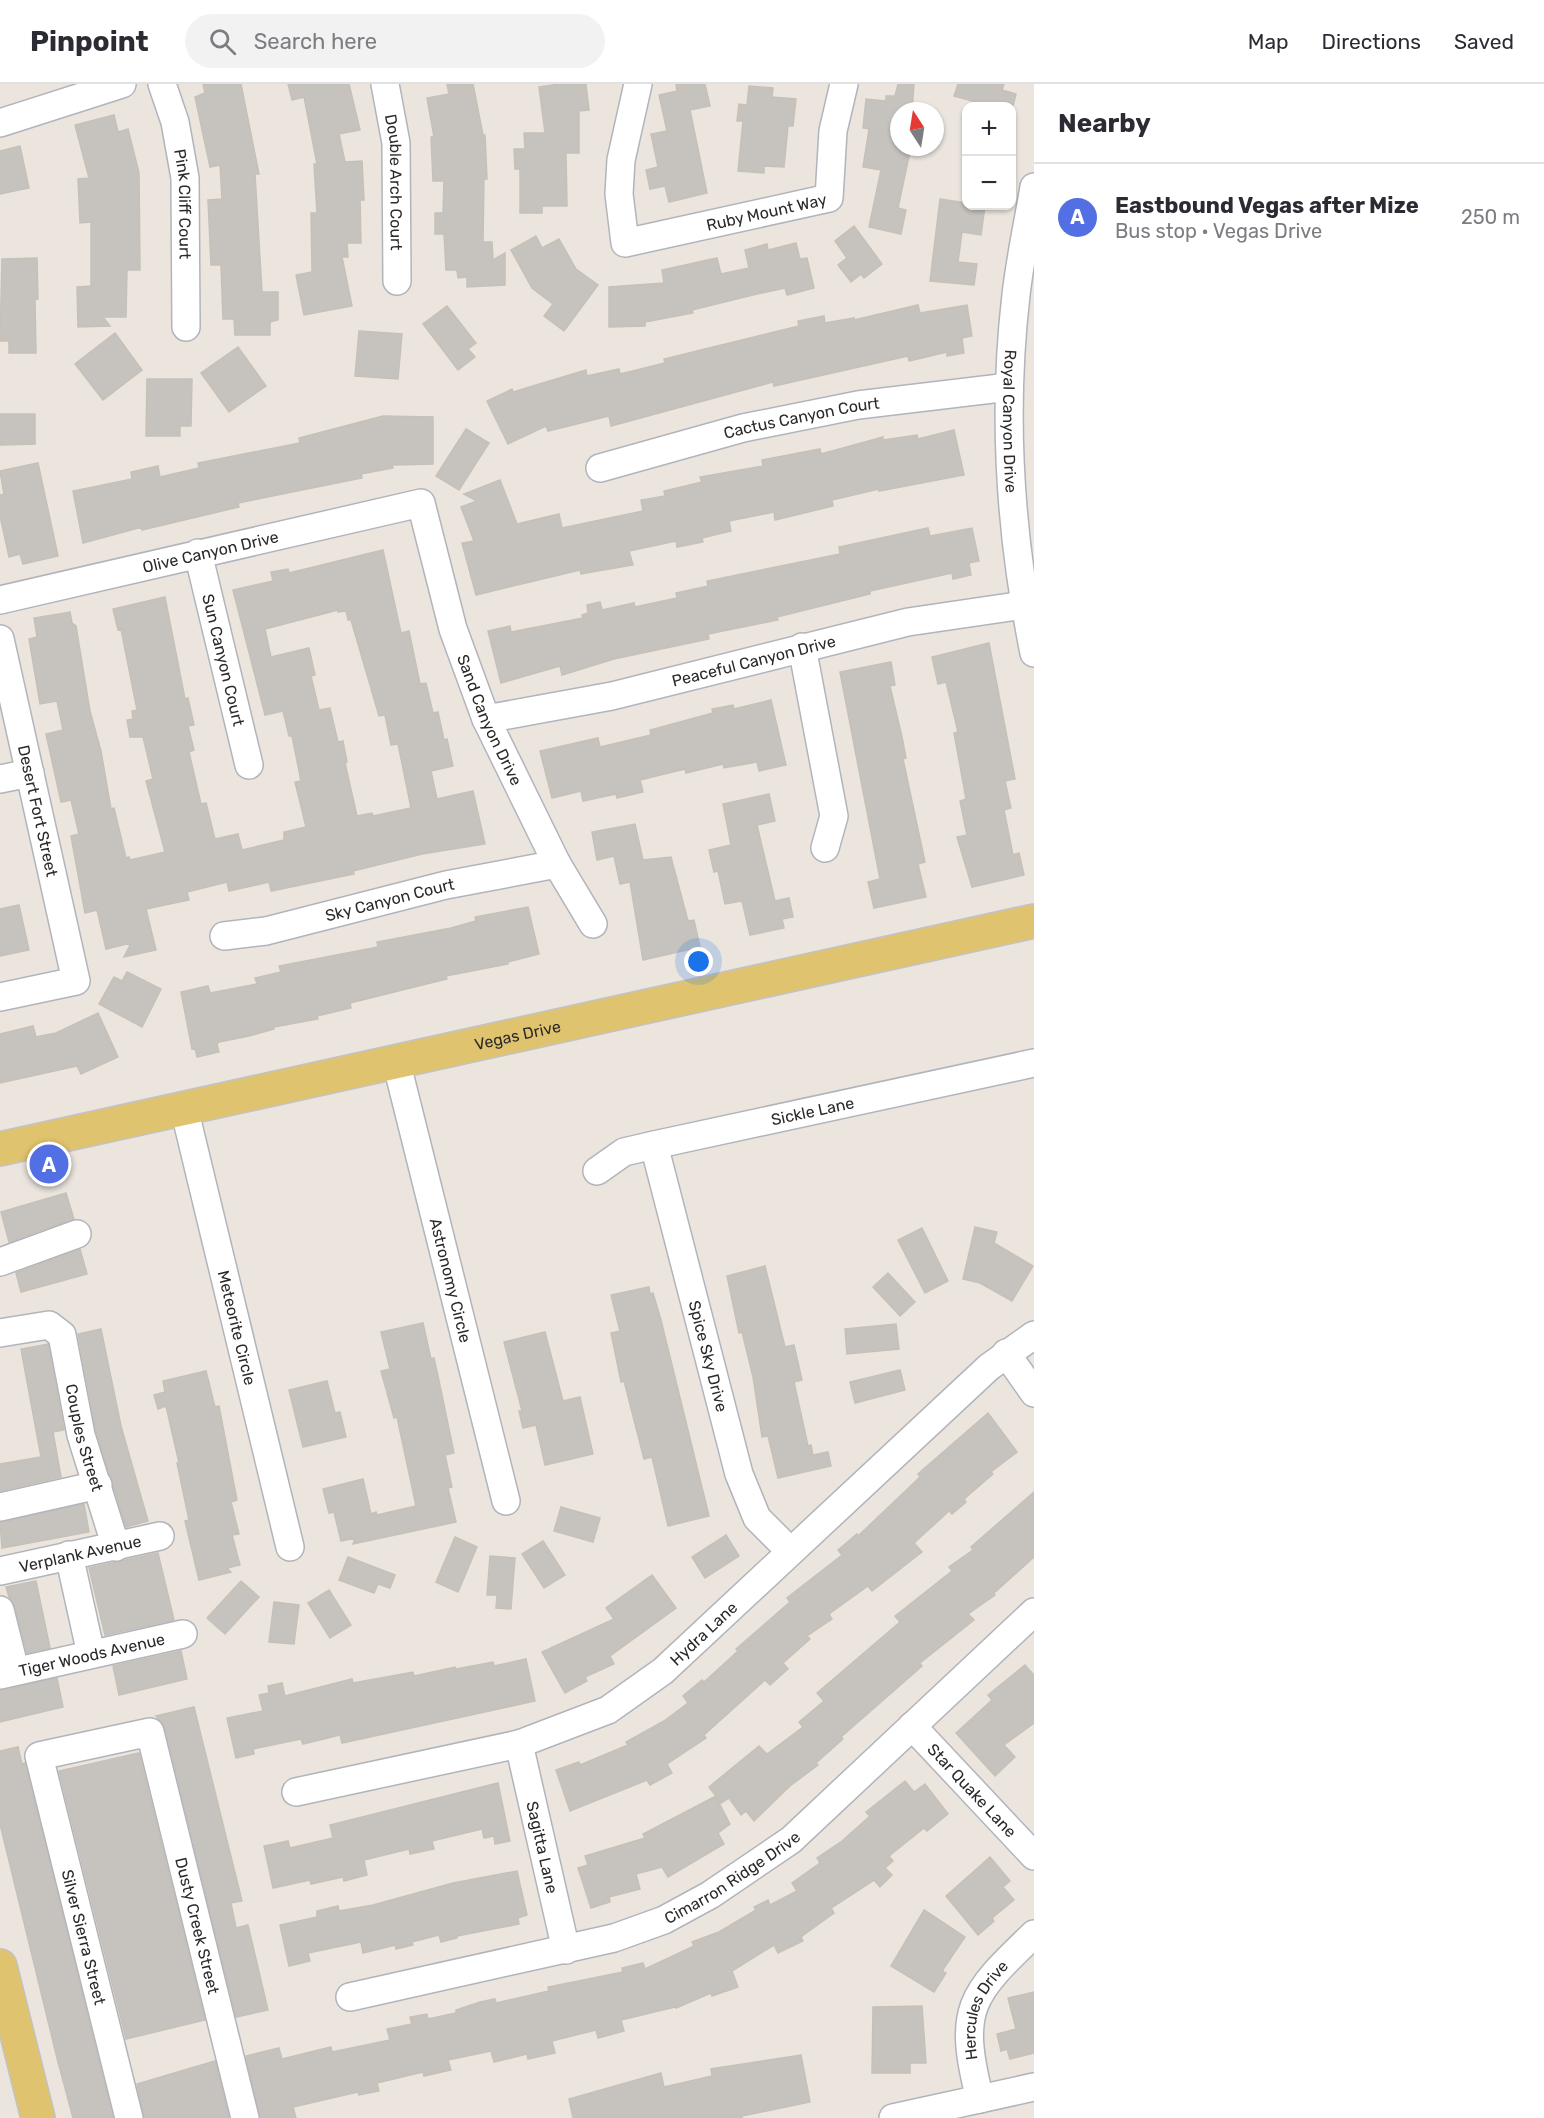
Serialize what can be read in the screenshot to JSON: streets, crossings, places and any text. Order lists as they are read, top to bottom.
{
  "streets": {
    "main road": ["Vegas Drive"],
    "street": [
      "Double Arch Court",
      "Pink Cliff Court",
      "Ruby Mount Way",
      "Cactus Canyon Court",
      "Royal Canyon Drive",
      "Olive Canyon Drive",
      "Sun Canyon Court",
      "Peaceful Canyon Drive",
      "Sand Canyon Drive",
      "Desert Fort Street",
      "Sky Canyon Court",
      "Sickle Lane",
      "Astronomy Circle",
      "Meteorite Circle",
      "Spice Sky Drive",
      "Couples Street",
      "Verplank Avenue",
      "Hydra Lane",
      "Tiger Woods Avenue",
      "Star Quake Lane",
      "Sagitta Lane",
      "Cimarron Ridge Drive",
      "Dusty Creek Street",
      "Silver Sierra Street",
      "Hercules Drive"
    ]
  },
  "crossings": [
    ["Cactus Canyon Court", "Royal Canyon Drive"],
    ["Royal Canyon Drive", "Peaceful Canyon Drive"],
    ["Olive Canyon Drive", "Sun Canyon Court"],
    ["Olive Canyon Drive", "Sand Canyon Drive"],
    ["Peaceful Canyon Drive", "Sand Canyon Drive"],
    ["Sand Canyon Drive", "Sky Canyon Court"],
    ["Vegas Drive", "Astronomy Circle"],
    ["Vegas Drive", "Meteorite Circle"],
    ["Sickle Lane", "Spice Sky Drive"],
    ["Spice Sky Drive", "Hydra Lane"],
    ["Couples Street", "Verplank Avenue"],
    ["Hydra Lane", "Sagitta Lane"],
    ["Star Quake Lane", "Cimarron Ridge Drive"],
    ["Sagitta Lane", "Cimarron Ridge Drive"],
    ["Dusty Creek Street", "Silver Sierra Street"]
  ],
  "north": "top",
  "page": {
    "header": "Pinpoint",
    "search": "Search here",
    "nav": ["Map", "Directions", "Saved"],
    "heading": "Nearby",
    "map_buttons": ["+", "−"],
    "list": [
      {
        "mark": "A",
        "name": "Eastbound Vegas after Mize",
        "note": "Bus stop · Vegas Drive",
        "value": "250 m"
      }
    ],
    "pins": "A"
  }
}
